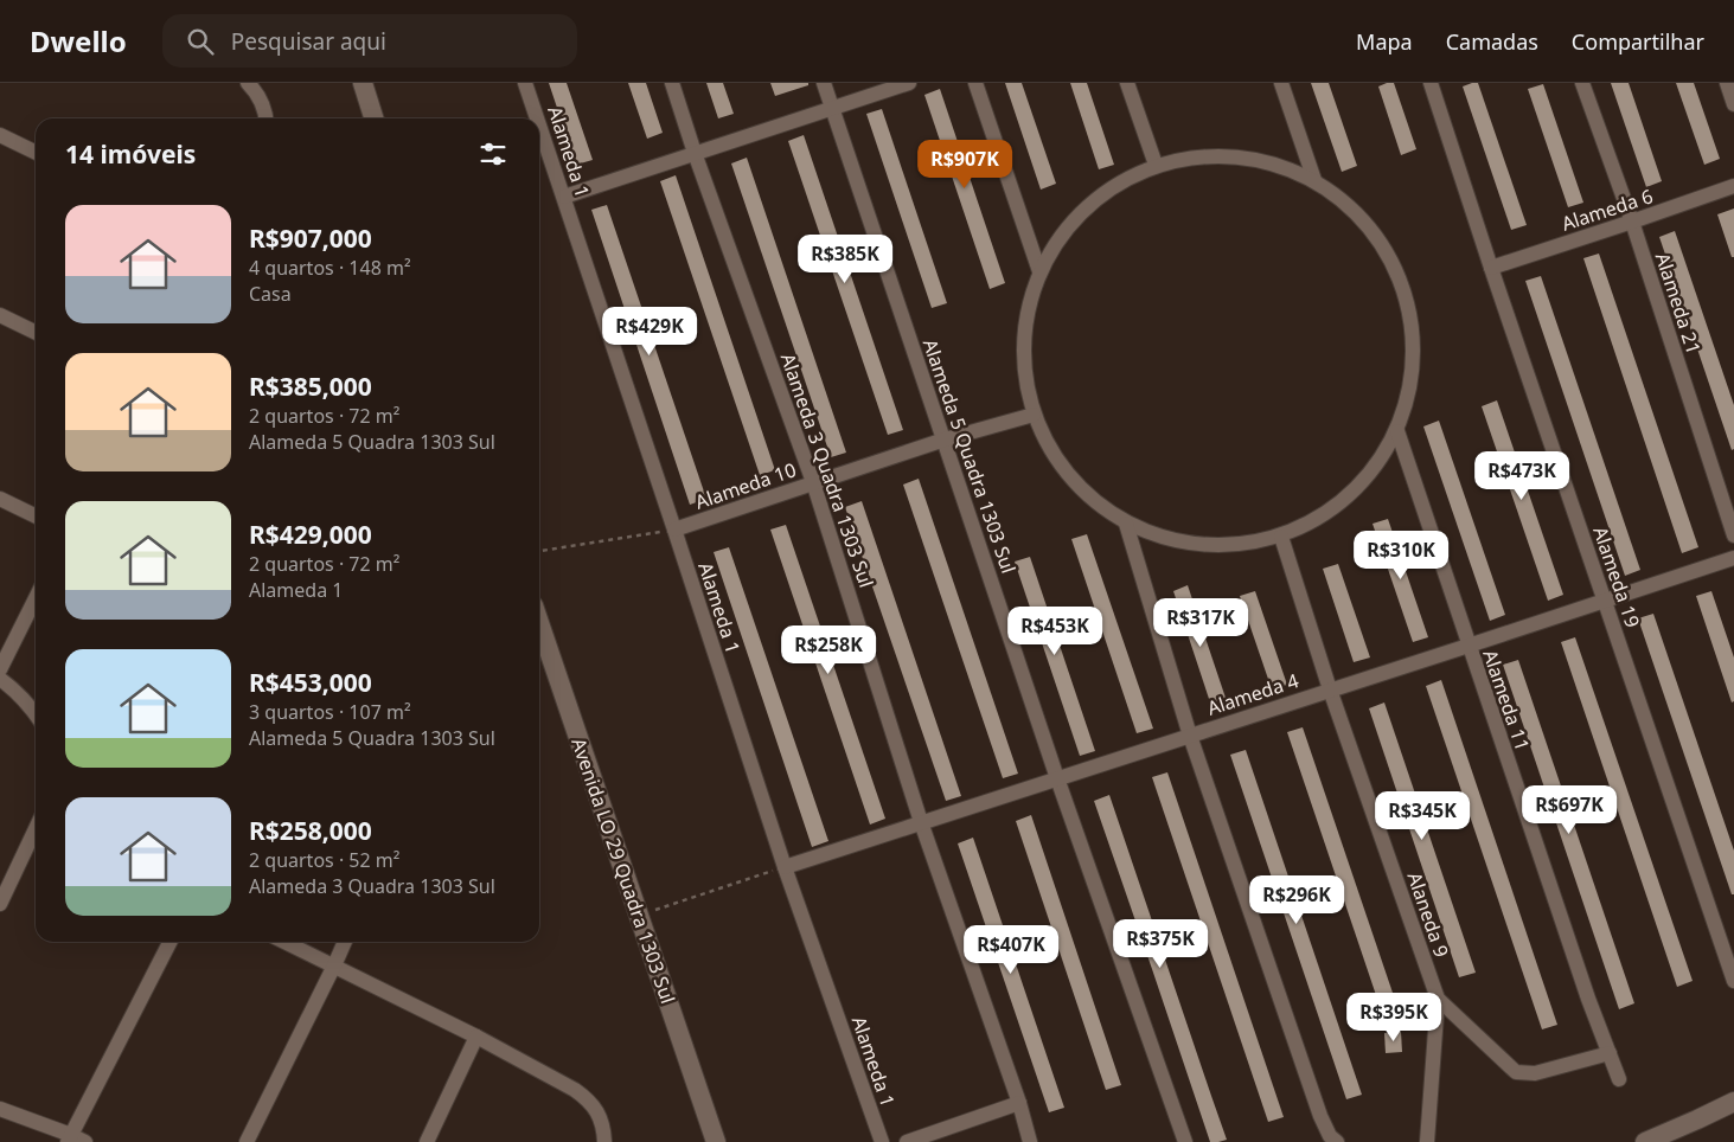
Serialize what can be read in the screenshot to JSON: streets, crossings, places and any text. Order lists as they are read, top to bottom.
{
  "streets": {
    "street": [
      "Alameda 1",
      "Alameda 6",
      "Alameda 21",
      "Alameda 5 Quadra 1303 Sul",
      "Alameda 3 Quadra 1303 Sul",
      "Alameda 10",
      "Alameda 19",
      "Alameda 4",
      "Alameda 11",
      "Avenida LO 29 Quadra 1303 Sul",
      "Alaneda 9"
    ]
  },
  "crossings": [
    ["Alameda 1", "Alameda 10"],
    ["Alameda 1", "Alameda 4"],
    ["Alameda 6", "Alameda 21"],
    ["Alameda 6", "Alameda 19"],
    ["Alameda 5 Quadra 1303 Sul", "Alameda 10"],
    ["Alameda 5 Quadra 1303 Sul", "Alameda 4"],
    ["Alameda 3 Quadra 1303 Sul", "Alameda 10"],
    ["Alameda 3 Quadra 1303 Sul", "Alameda 4"],
    ["Alameda 19", "Alameda 4"],
    ["Alameda 4", "Alameda 11"],
    ["Alameda 4", "Alaneda 9"]
  ],
  "page": {
    "header": "Dwello",
    "search": "Pesquisar aqui",
    "nav": ["Mapa", "Camadas", "Compartilhar"],
    "heading": "14 imóveis",
    "price": [
      "R$907K",
      "R$385K",
      "R$429K",
      "R$473K",
      "R$310K",
      "R$317K",
      "R$453K",
      "R$258K",
      "R$697K",
      "R$345K",
      "R$296K",
      "R$375K",
      "R$407K",
      "R$395K"
    ],
    "list": [
      {
        "name": "R$907,000",
        "note": "4 quartos · 148 m² · Casa"
      },
      {
        "name": "R$385,000",
        "note": "2 quartos · 72 m² · Alameda 5 Quadra 1303 Sul"
      },
      {
        "name": "R$429,000",
        "note": "2 quartos · 72 m² · Alameda 1"
      },
      {
        "name": "R$453,000",
        "note": "3 quartos · 107 m² · Alameda 5 Quadra 1303 Sul"
      },
      {
        "name": "R$258,000",
        "note": "2 quartos · 52 m² · Alameda 3 Quadra 1303 Sul"
      }
    ]
  }
}
